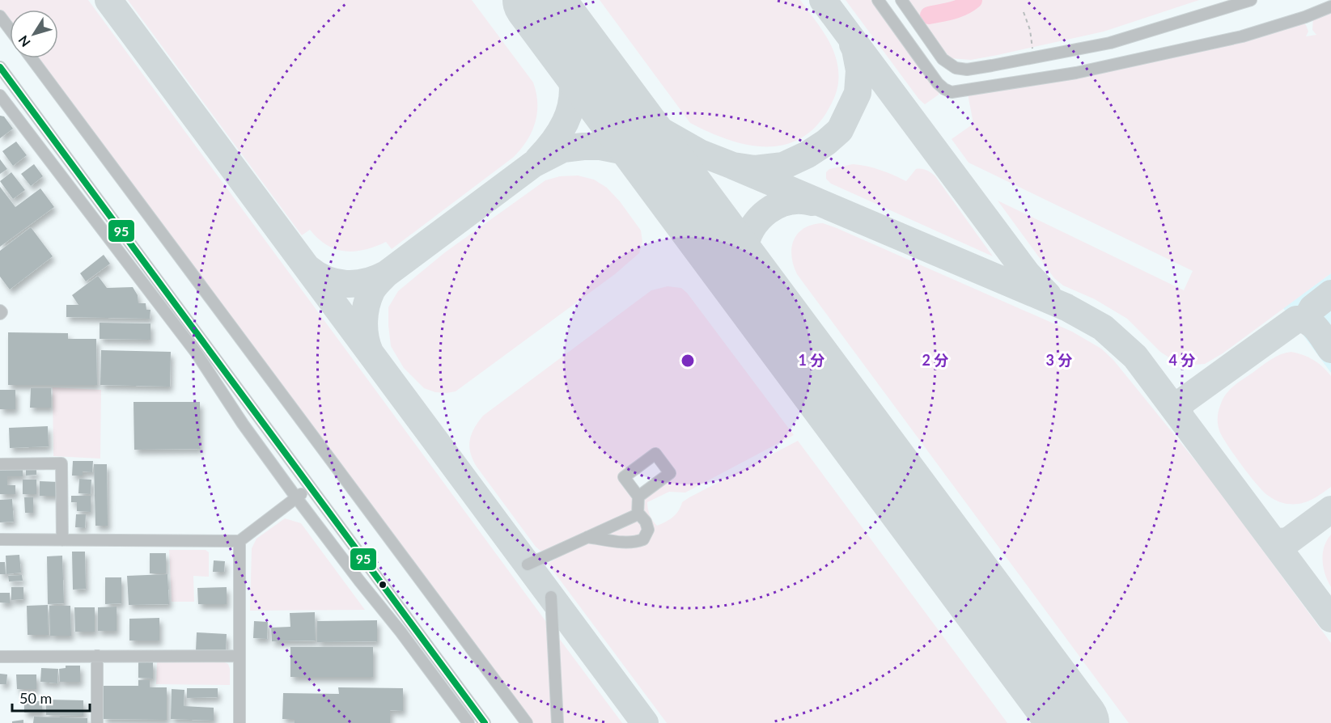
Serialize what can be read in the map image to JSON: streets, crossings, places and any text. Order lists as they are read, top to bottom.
{
  "lines": ["transit line 95"],
  "scale_bar": "50 m",
  "north": "bottom left",
  "rings": [
    "1 分",
    "2 分",
    "3 分",
    "4 分"
  ]
}
